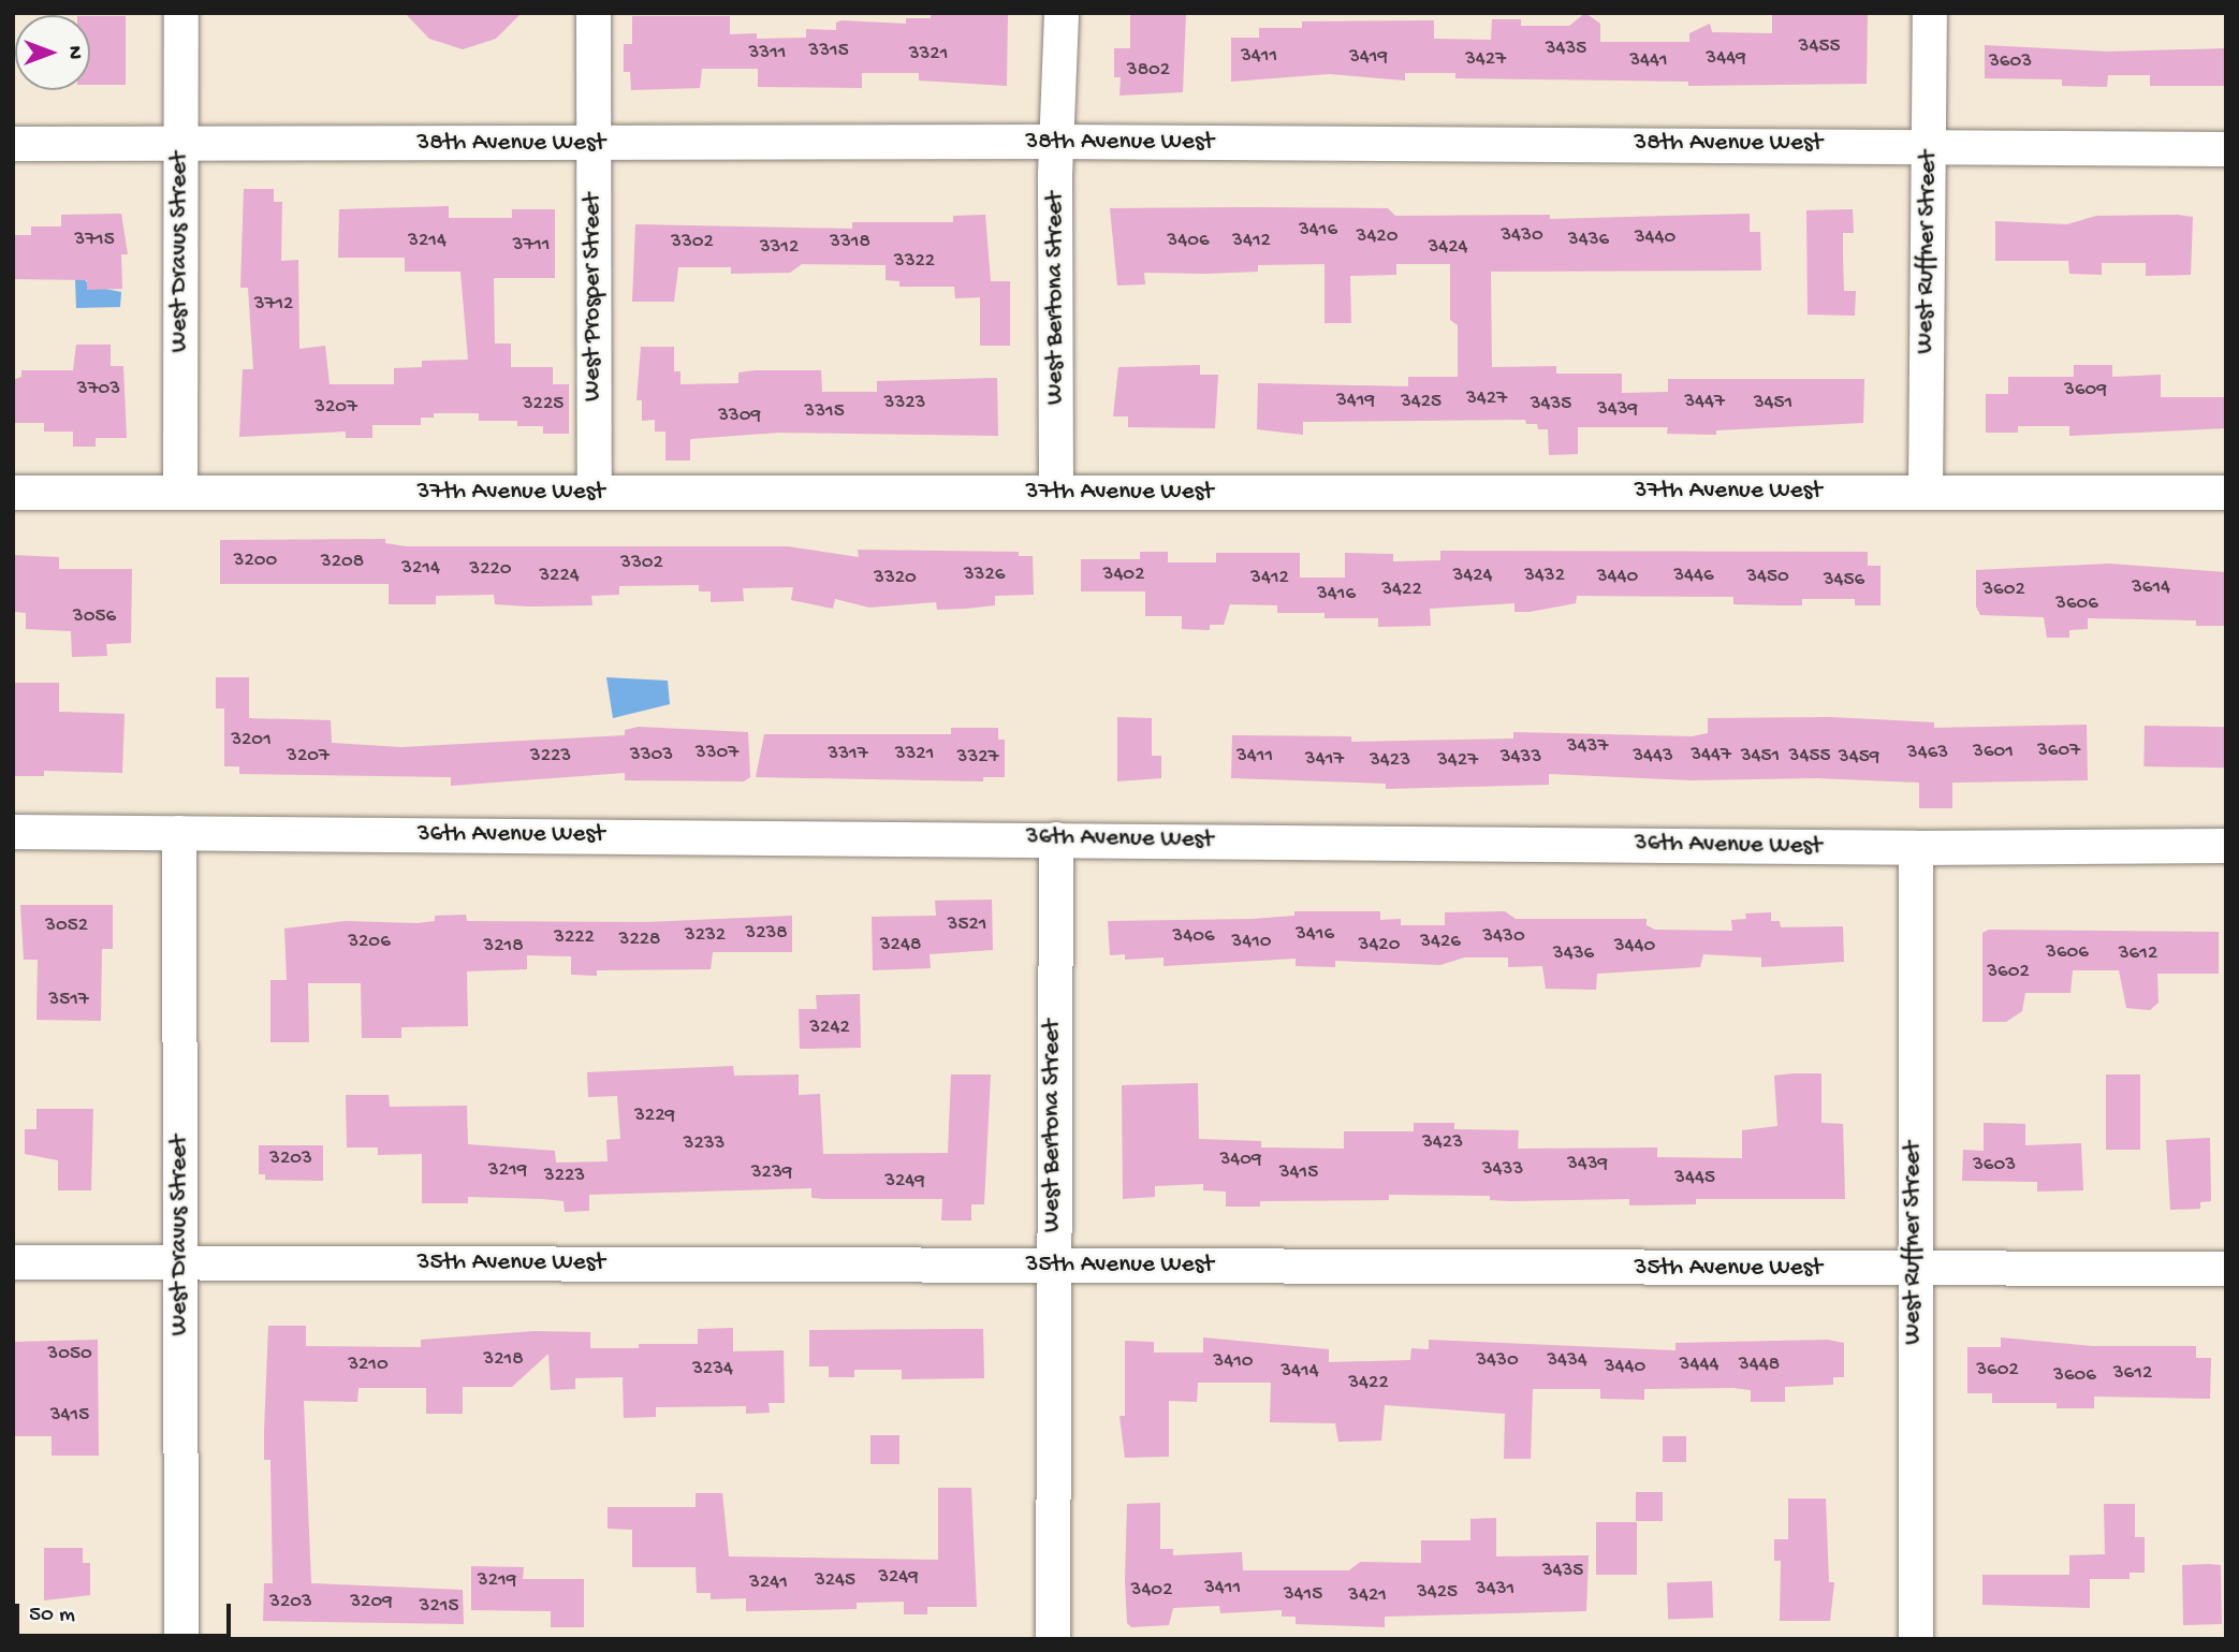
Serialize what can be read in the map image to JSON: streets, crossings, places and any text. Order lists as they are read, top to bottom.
{
  "streets": {
    "street": [
      "38th Avenue West",
      "West Dravus Street",
      "West Ruffner Street",
      "West Prosper Street",
      "West Bertona Street",
      "37th Avenue West",
      "36th Avenue West",
      "35th Avenue West"
    ]
  },
  "crossings": [
    ["38th Avenue West", "West Dravus Street"],
    ["38th Avenue West", "West Ruffner Street"],
    ["38th Avenue West", "West Prosper Street"],
    ["38th Avenue West", "West Bertona Street"],
    ["West Dravus Street", "37th Avenue West"],
    ["West Dravus Street", "36th Avenue West"],
    ["West Dravus Street", "35th Avenue West"],
    ["West Ruffner Street", "37th Avenue West"],
    ["West Ruffner Street", "36th Avenue West"],
    ["West Ruffner Street", "35th Avenue West"],
    ["West Prosper Street", "37th Avenue West"],
    ["West Bertona Street", "37th Avenue West"],
    ["West Bertona Street", "36th Avenue West"],
    ["West Bertona Street", "35th Avenue West"]
  ],
  "house_numbers": [
    "3455",
    "3435",
    "3315",
    "3311",
    "3321",
    "3411",
    "3419",
    "3449",
    "3427",
    "3441",
    "3603",
    "3802",
    "3416",
    "3430",
    "3420",
    "3440",
    "3715",
    "3436",
    "3214",
    "3406",
    "3412",
    "3302",
    "3318",
    "3711",
    "3312",
    "3424",
    "3322",
    "3712",
    "3703",
    "3609",
    "3427",
    "3419",
    "3425",
    "3447",
    "3323",
    "3451",
    "3225",
    "3435",
    "3207",
    "3439",
    "3315",
    "3309",
    "3200",
    "3208",
    "3302",
    "3214",
    "3220",
    "3326",
    "3402",
    "3224",
    "3424",
    "3432",
    "3446",
    "3440",
    "3450",
    "3320",
    "3412",
    "3456",
    "3614",
    "3422",
    "3602",
    "3416",
    "3606",
    "3056",
    "3201",
    "3437",
    "3607",
    "3601",
    "3307",
    "3463",
    "3317",
    "3321",
    "3303",
    "3447",
    "3207",
    "3223",
    "3411",
    "3443",
    "3451",
    "3455",
    "3327",
    "3433",
    "3459",
    "3417",
    "3423",
    "3427",
    "3521",
    "3052",
    "3238",
    "3416",
    "3232",
    "3406",
    "3430",
    "3222",
    "3228",
    "3206",
    "3410",
    "3426",
    "3248",
    "3420",
    "3218",
    "3440",
    "3606",
    "3436",
    "3612",
    "3602",
    "3517",
    "3242",
    "3229",
    "3423",
    "3233",
    "3203",
    "3409",
    "3439",
    "3603",
    "3433",
    "3219",
    "3239",
    "3415",
    "3223",
    "3445",
    "3249",
    "3050",
    "3218",
    "3430",
    "3434",
    "3410",
    "3210",
    "3444",
    "3448",
    "3440",
    "3234",
    "3602",
    "3414",
    "3612",
    "3606",
    "3422",
    "3415",
    "3435",
    "3249",
    "3219",
    "3245",
    "3241",
    "3411",
    "3431",
    "3402",
    "3425",
    "3415",
    "3421",
    "3203",
    "3209",
    "3215"
  ],
  "scale_bar": "50 m",
  "north": "right"
}
